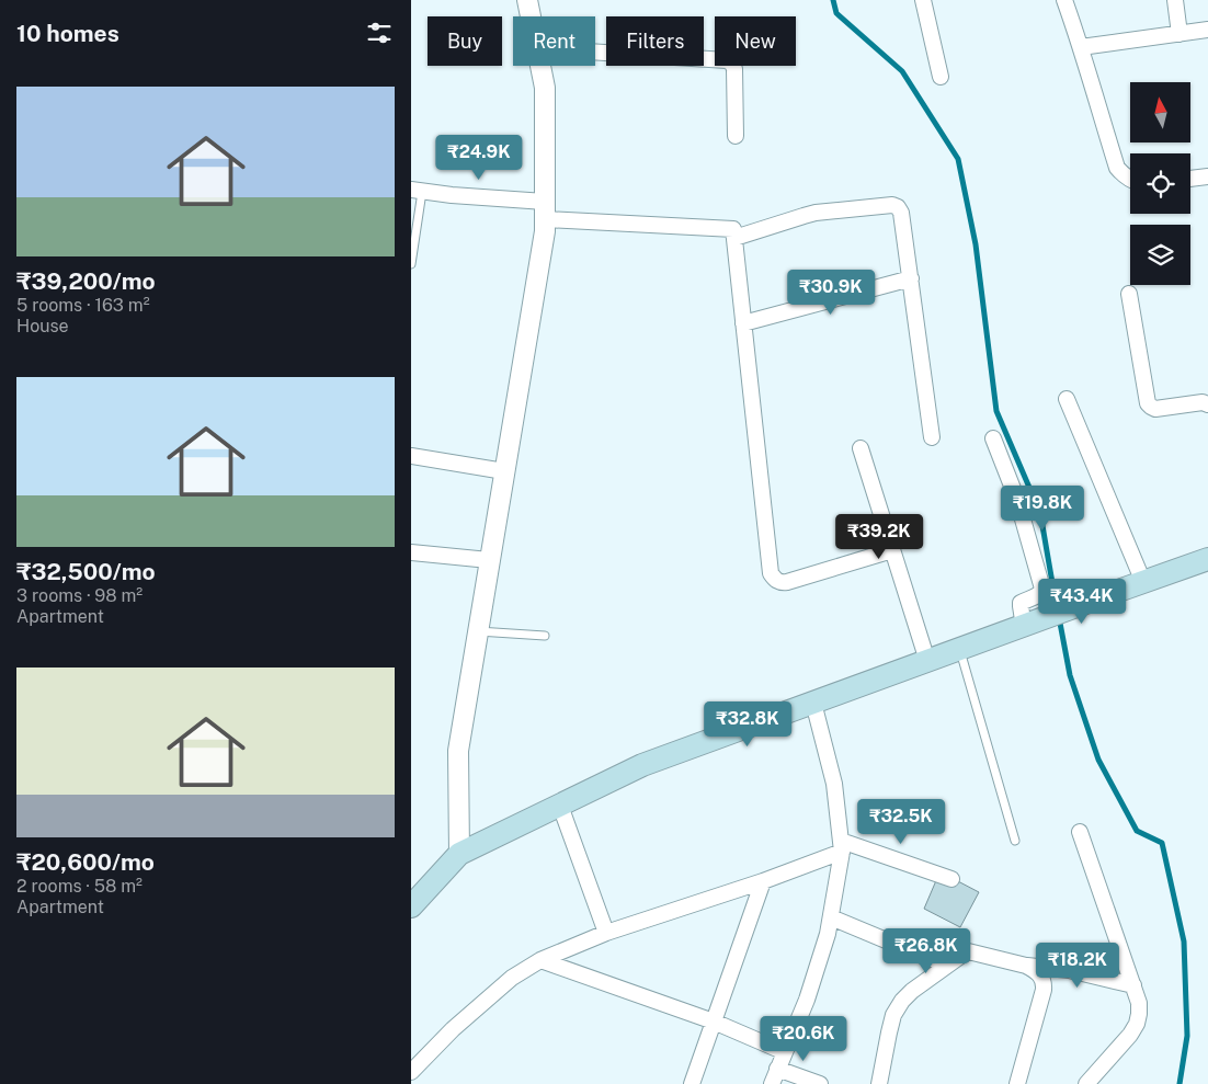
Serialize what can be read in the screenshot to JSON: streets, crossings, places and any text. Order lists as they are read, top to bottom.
{
  "north": "top",
  "page": {
    "heading": "10 homes",
    "chip": [
      "Buy",
      "Rent",
      "Filters",
      "New"
    ],
    "list": [
      {
        "name": "₹39,200/mo",
        "note": "5 rooms · 163 m² · House"
      },
      {
        "name": "₹32,500/mo",
        "note": "3 rooms · 98 m² · Apartment"
      },
      {
        "name": "₹20,600/mo",
        "note": "2 rooms · 58 m² · Apartment"
      }
    ],
    "price": [
      "₹24.9K",
      "₹30.9K",
      "₹19.8K",
      "₹39.2K",
      "₹43.4K",
      "₹32.8K",
      "₹32.5K",
      "₹26.8K",
      "₹18.2K",
      "₹20.6K"
    ]
  }
}
